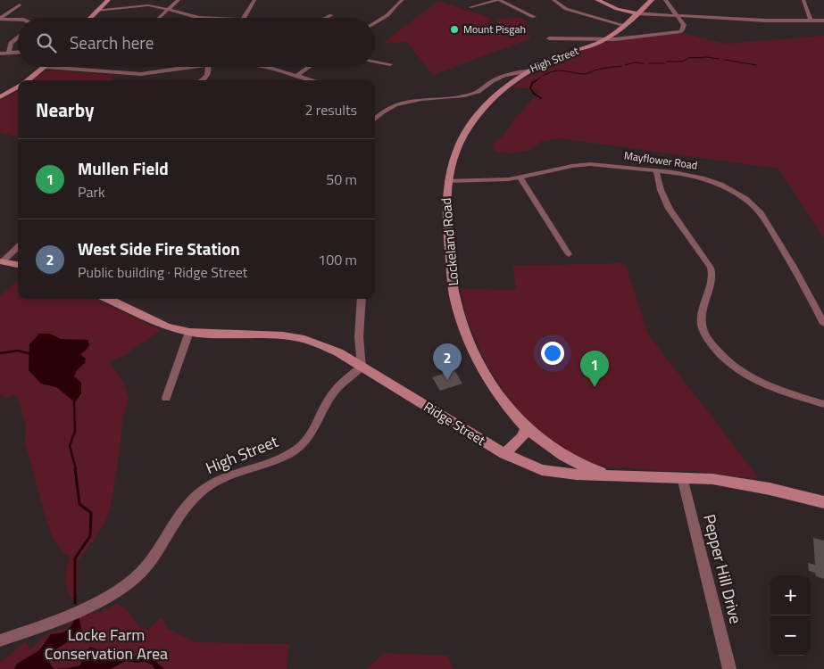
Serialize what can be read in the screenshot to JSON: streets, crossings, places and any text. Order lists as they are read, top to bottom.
{
  "streets": {
    "main road": ["High Street", "Lockeland Road", "Ridge Street"],
    "street": ["Mayflower Road", "Pepper Hill Drive"]
  },
  "crossings": [
    ["High Street", "Lockeland Road"],
    ["High Street", "Ridge Street"],
    ["Mayflower Road", "Lockeland Road"],
    ["Lockeland Road", "Ridge Street"],
    ["Ridge Street", "Pepper Hill Drive"]
  ],
  "parks": ["Locke Farm Conservation Area"],
  "places": ["Mount Pisgah"],
  "page": {
    "search": "Search here",
    "heading": ["Nearby", "2 results"],
    "list": [
      {
        "mark": "1",
        "name": "Mullen Field",
        "note": "Park",
        "value": "50 m"
      },
      {
        "mark": "2",
        "name": "West Side Fire Station",
        "note": "Public building · Ridge Street",
        "value": "100 m"
      }
    ],
    "pins": ["2", "1"],
    "map_buttons": ["+", "−"]
  }
}
